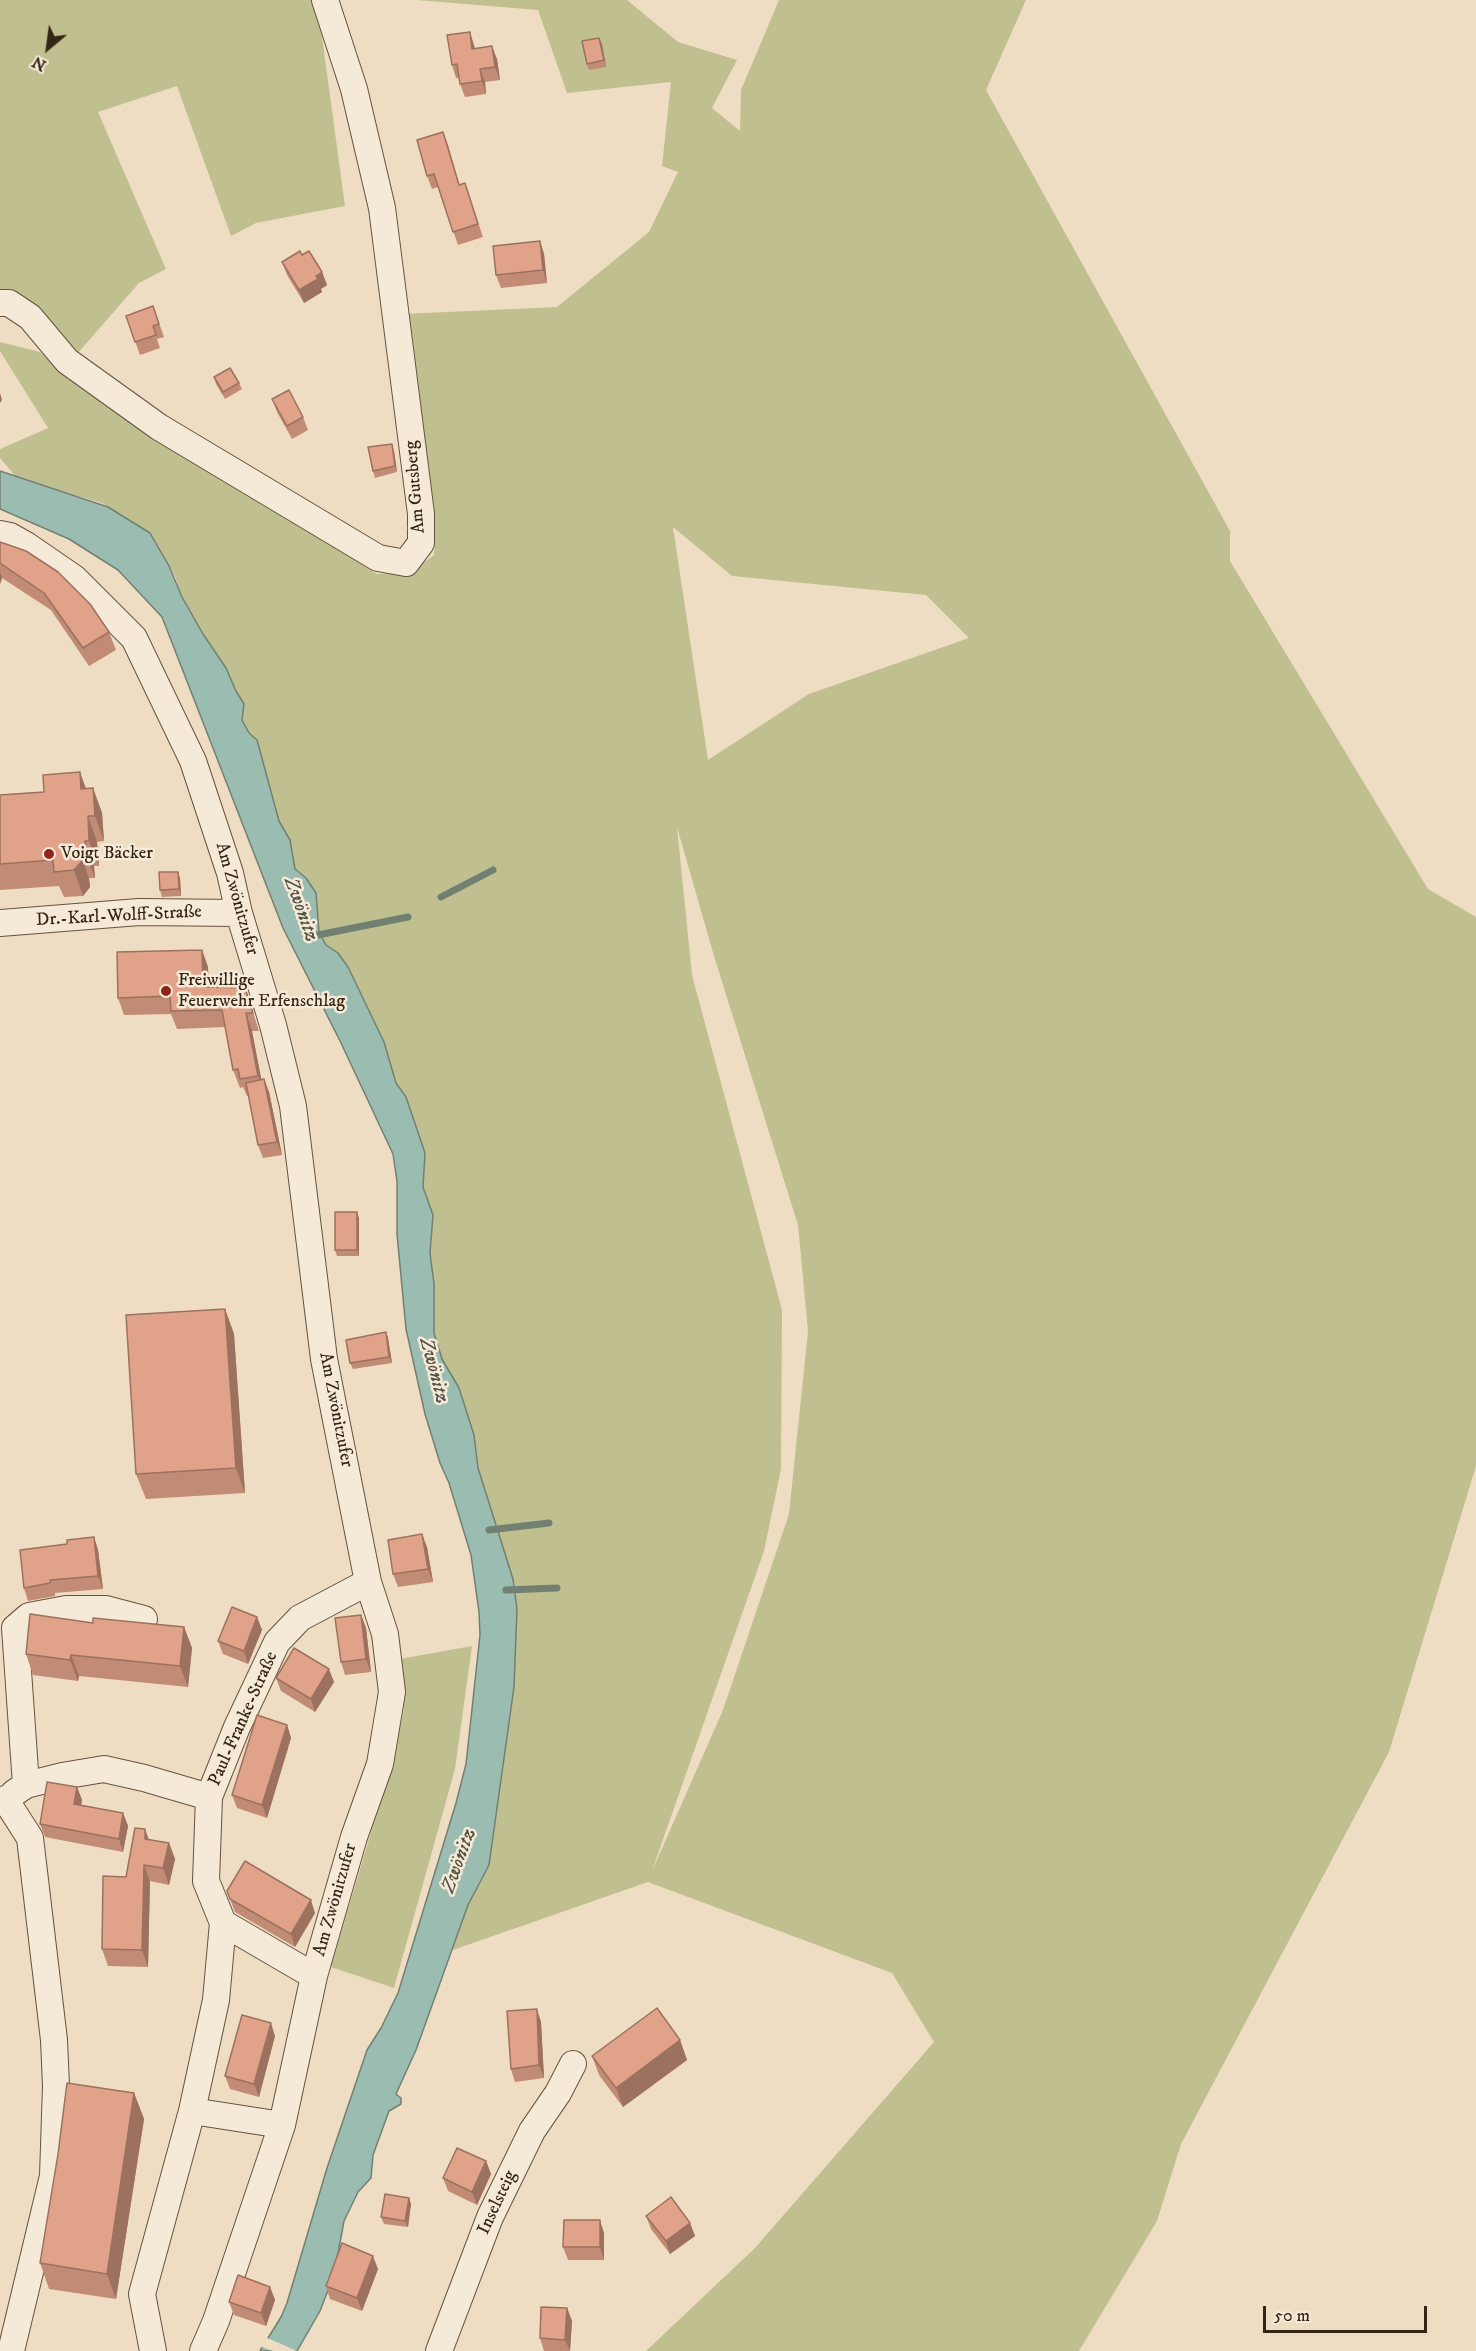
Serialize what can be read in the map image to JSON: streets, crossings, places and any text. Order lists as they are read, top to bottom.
{
  "streets": {
    "street": [
      "Am Gutsberg",
      "Am Zwönitzufer",
      "Dr.-Karl-Wolff-Straße",
      "Paul-Franke-Straße",
      "Inselsteig"
    ]
  },
  "crossings": [
    ["Am Zwönitzufer", "Dr.-Karl-Wolff-Straße"],
    ["Am Zwönitzufer", "Paul-Franke-Straße"]
  ],
  "water": ["Zwönitz"],
  "places": ["Voigt Bäcker", "Freiwillige Feuerwehr Erfenschlag"],
  "scale_bar": "50 m",
  "north": "bottom left"
}
